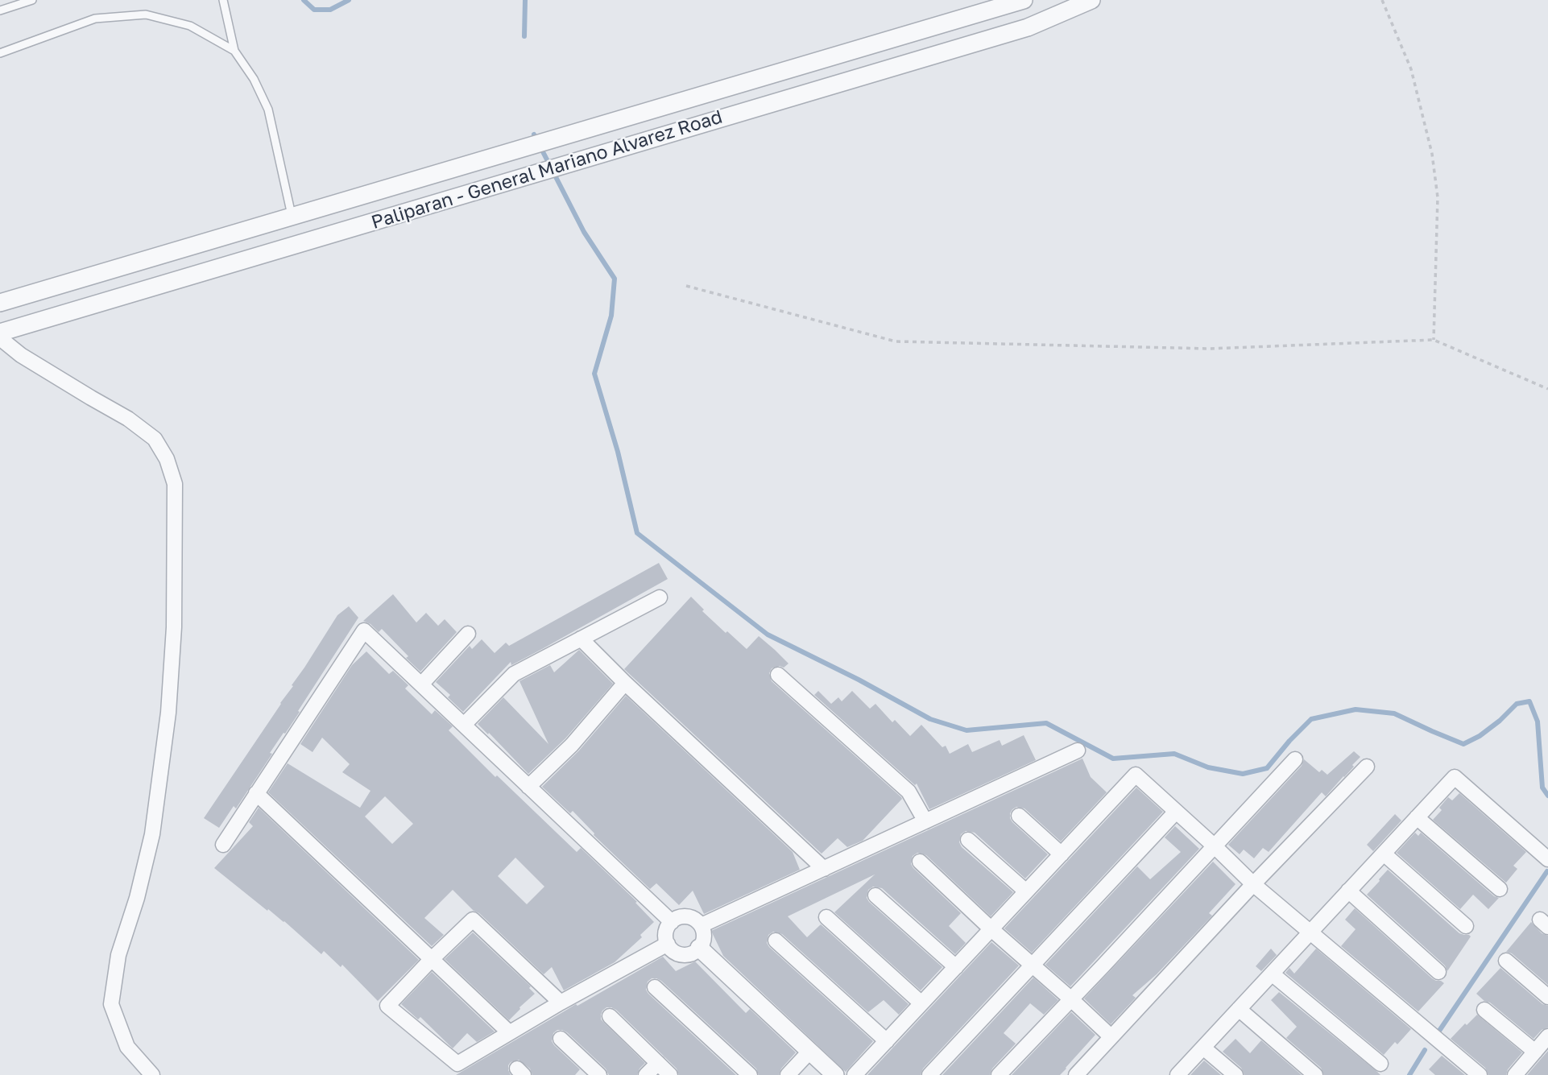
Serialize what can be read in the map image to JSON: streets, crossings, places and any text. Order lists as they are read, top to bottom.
{
  "streets": {
    "street": ["Paliparan - General Mariano Alvarez Road"]
  }
}
